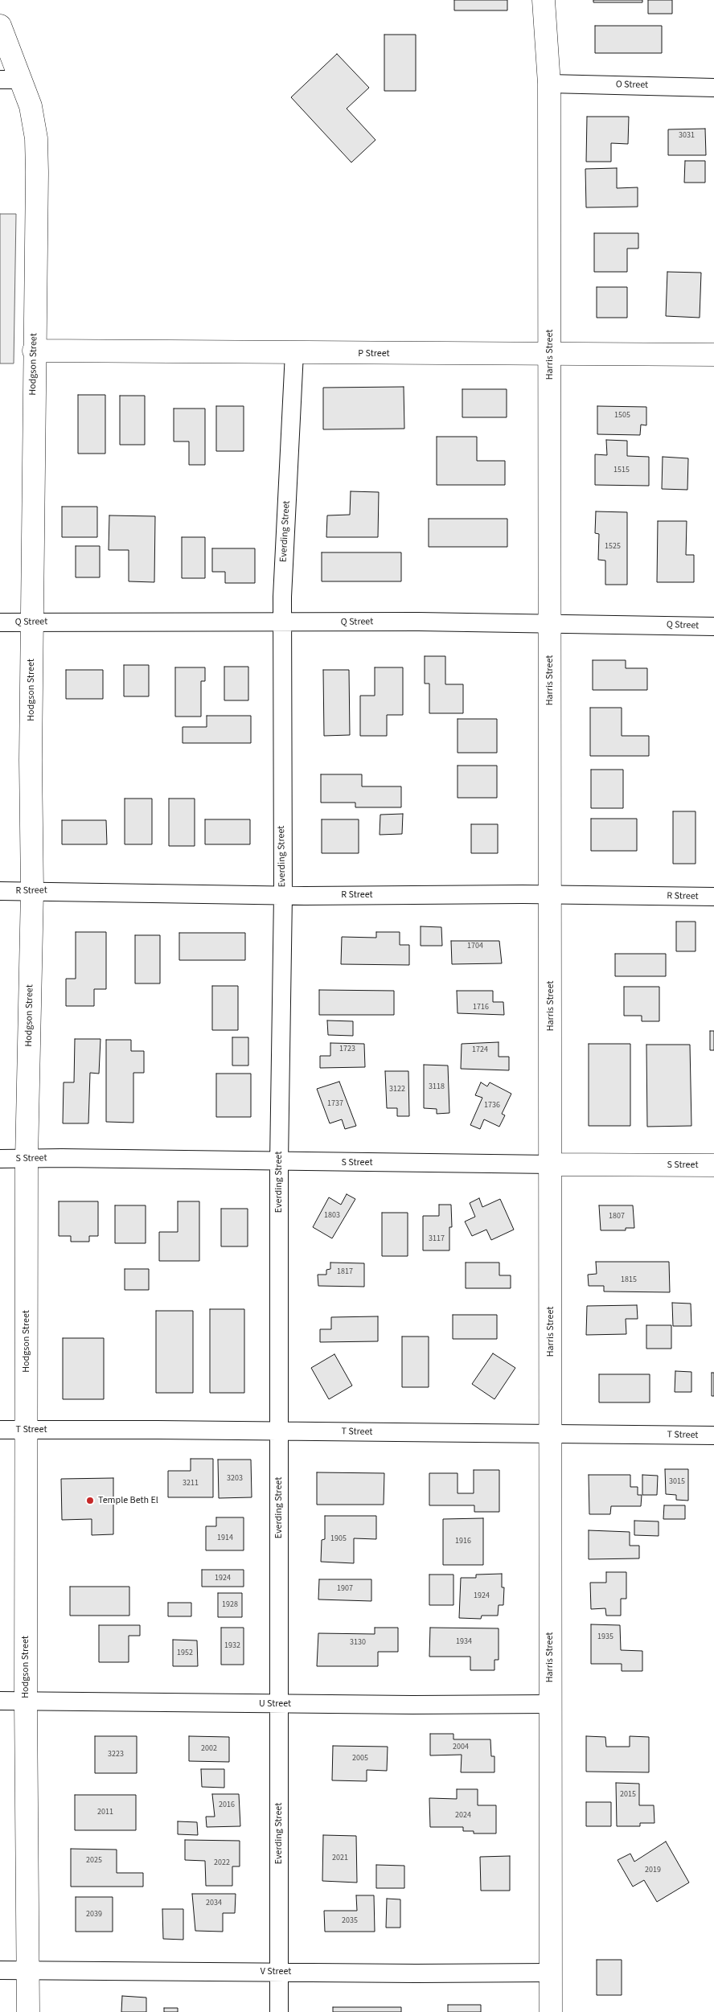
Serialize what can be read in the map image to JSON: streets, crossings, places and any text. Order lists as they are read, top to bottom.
{
  "streets": {
    "street": [
      "O Street",
      "P Street",
      "Harris Street",
      "Hodgson Street",
      "Everding Street",
      "Q Street",
      "R Street",
      "S Street",
      "T Street",
      "U Street",
      "V Street"
    ]
  },
  "crossings": [
    ["O Street", "Harris Street"],
    ["P Street", "Harris Street"],
    ["P Street", "Hodgson Street"],
    ["P Street", "Everding Street"],
    ["Harris Street", "Q Street"],
    ["Harris Street", "R Street"],
    ["Harris Street", "S Street"],
    ["Harris Street", "T Street"],
    ["Harris Street", "U Street"],
    ["Harris Street", "V Street"],
    ["Hodgson Street", "Q Street"],
    ["Hodgson Street", "R Street"],
    ["Hodgson Street", "S Street"],
    ["Hodgson Street", "T Street"],
    ["Hodgson Street", "U Street"],
    ["Hodgson Street", "V Street"],
    ["Everding Street", "Q Street"],
    ["Everding Street", "R Street"],
    ["Everding Street", "S Street"],
    ["Everding Street", "T Street"],
    ["Everding Street", "U Street"],
    ["Everding Street", "V Street"]
  ],
  "places": ["Temple Beth El"],
  "house_numbers": [
    "3031",
    "1505",
    "1515",
    "1525",
    "1704",
    "1716",
    "1723",
    "1724",
    "3118",
    "3122",
    "1737",
    "1736",
    "1803",
    "1807",
    "3117",
    "1817",
    "1815",
    "3203",
    "3015",
    "3211",
    "1914",
    "1905",
    "1916",
    "1924",
    "1907",
    "1924",
    "1928",
    "1935",
    "1934",
    "3130",
    "1932",
    "1952",
    "2004",
    "2002",
    "3223",
    "2005",
    "2015",
    "2016",
    "2011",
    "2024",
    "2021",
    "2025",
    "2022",
    "2019",
    "2034",
    "2039",
    "2035"
  ]
}
